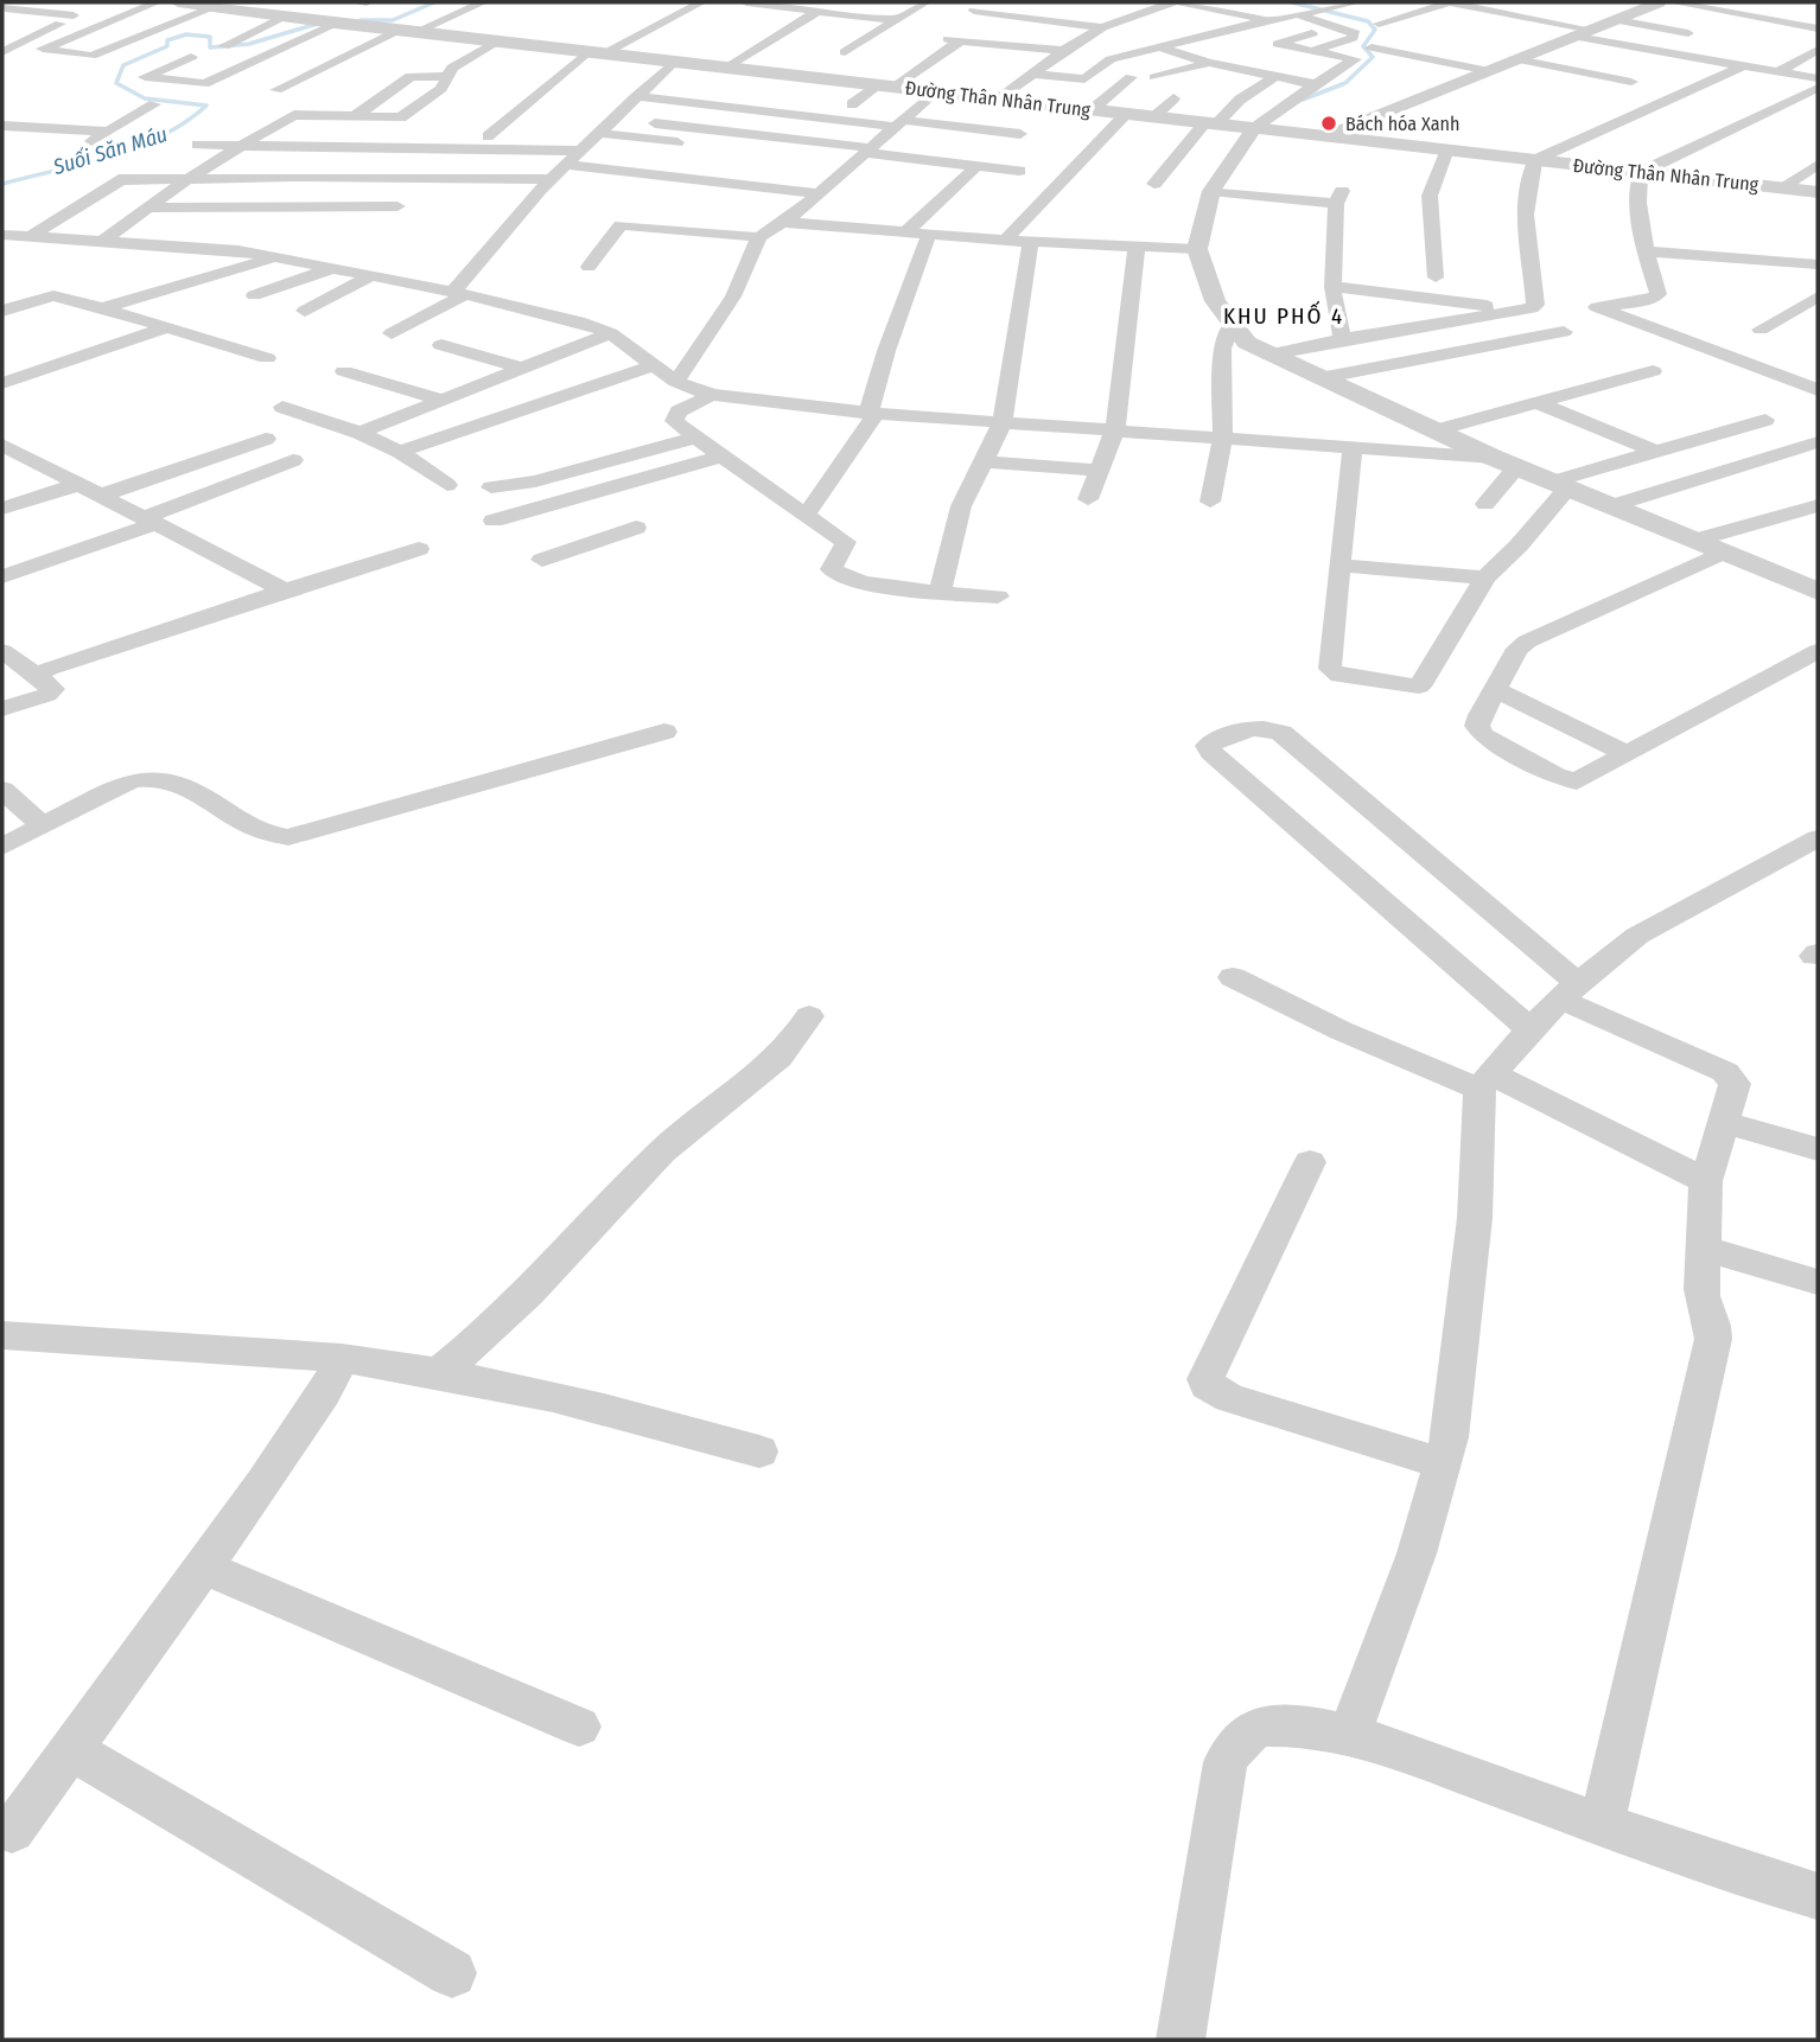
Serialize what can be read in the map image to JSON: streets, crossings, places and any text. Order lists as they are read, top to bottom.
{
  "streets": {
    "street": ["Đường Thân Nhân Trung"]
  },
  "districts": ["KHU PHỐ 4"],
  "water": ["Suối Săn Máu"],
  "places": ["Bách hóa Xanh"]
}
